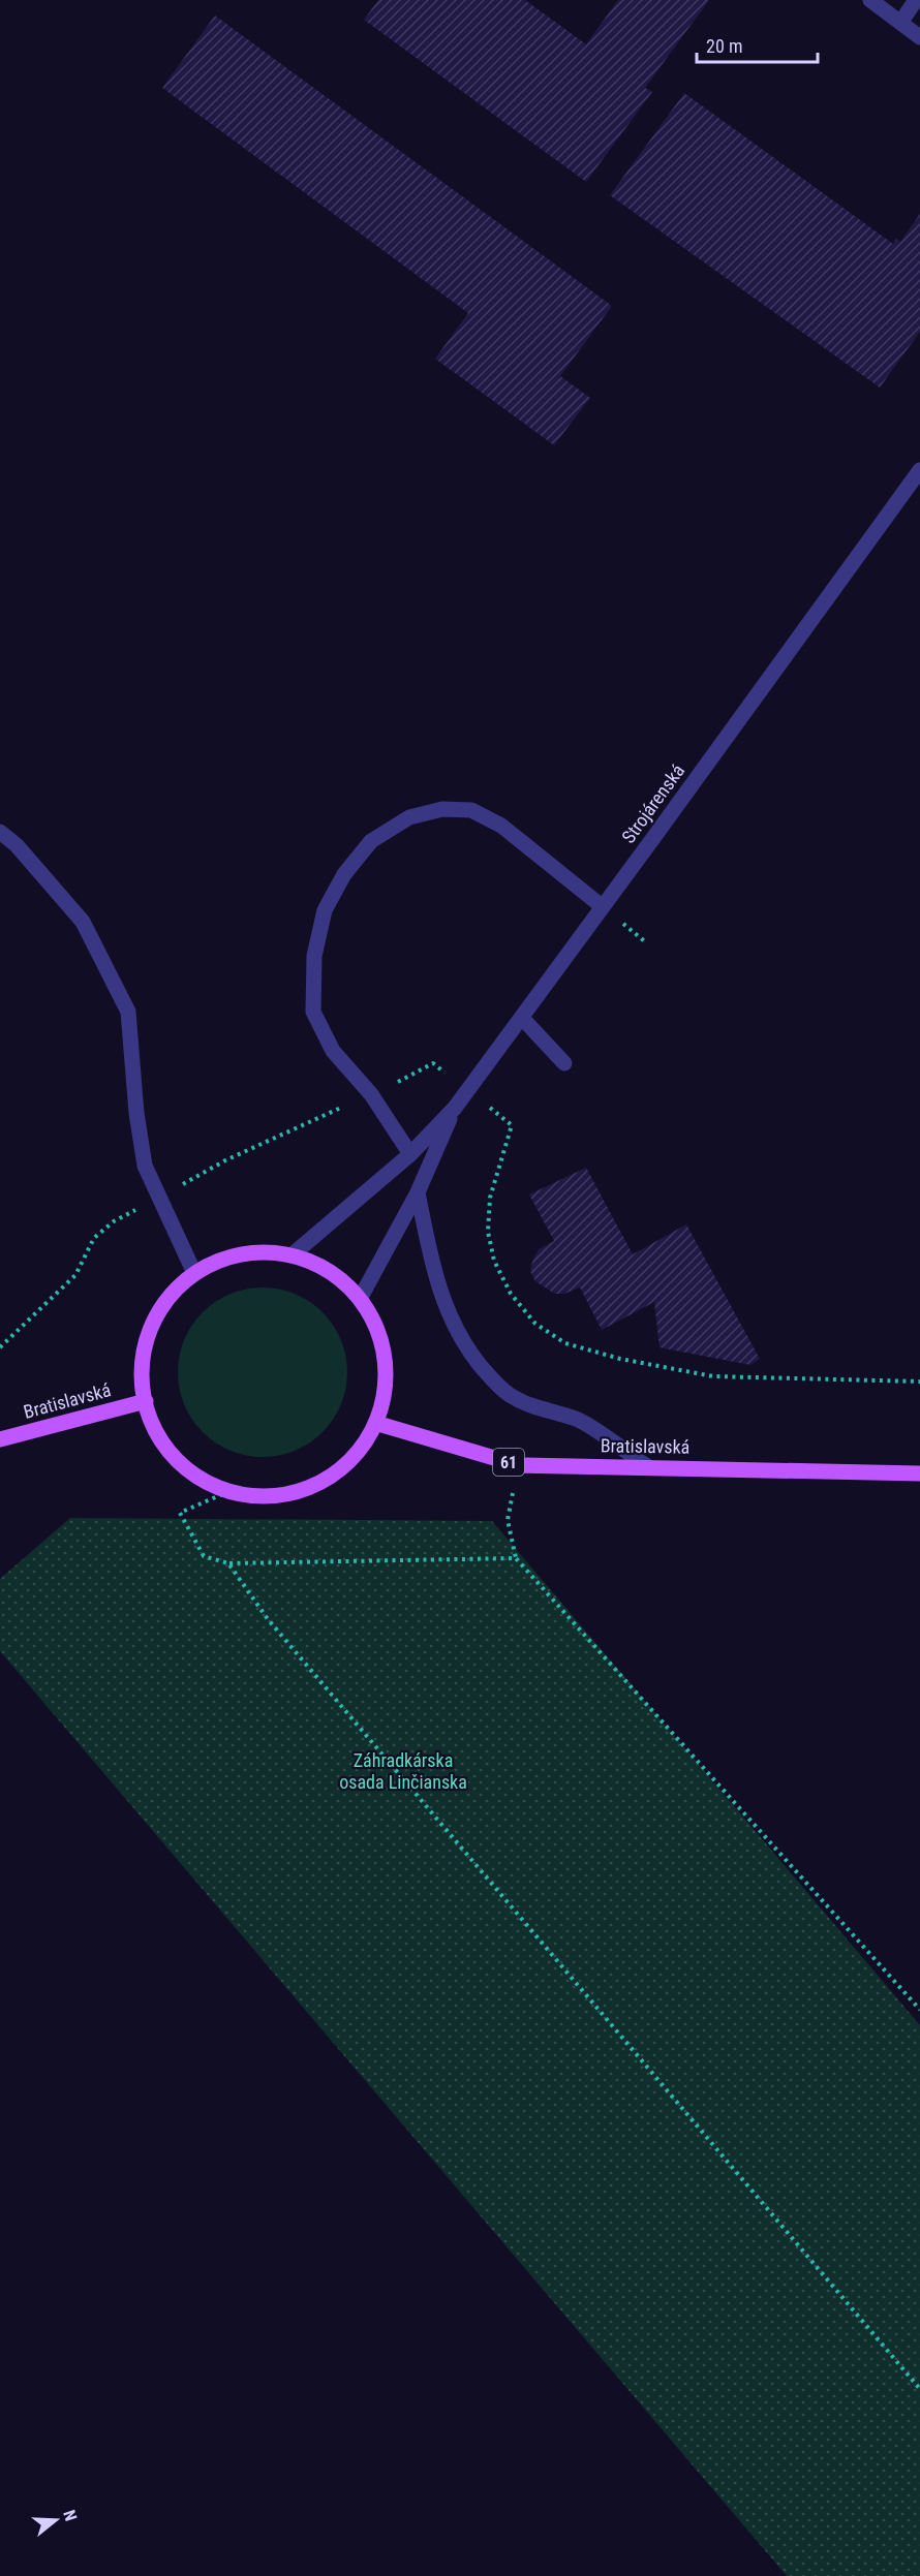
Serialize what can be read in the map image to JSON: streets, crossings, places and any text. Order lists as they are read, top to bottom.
{
  "streets": {
    "main road": ["Bratislavská", "61"],
    "street": ["Strojárenská"]
  },
  "parks": ["Záhradkárska osada Linčianska"],
  "scale_bar": "20 m",
  "north": "right"
}
